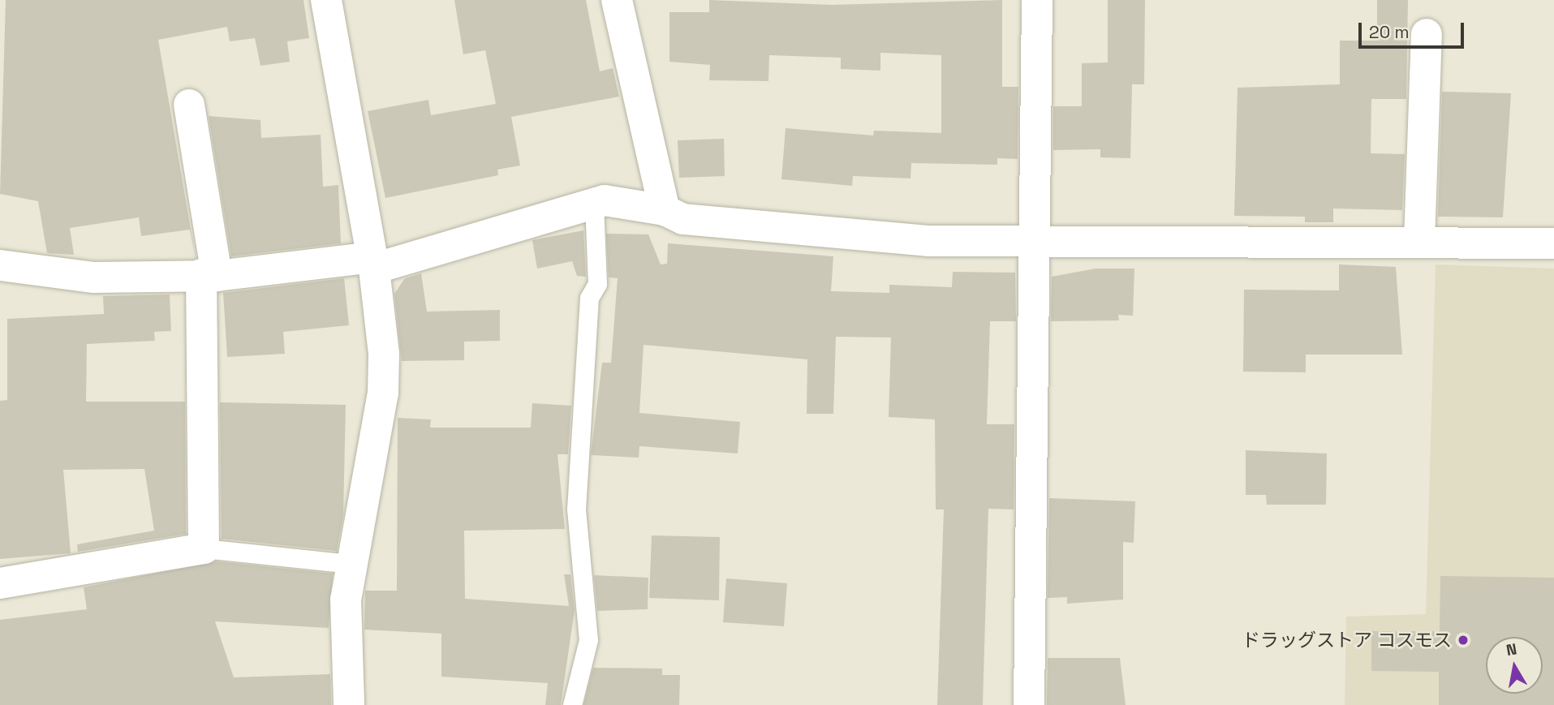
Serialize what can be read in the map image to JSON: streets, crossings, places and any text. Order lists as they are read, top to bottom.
{
  "places": ["ドラッグストア コスモス"],
  "scale_bar": "20 m",
  "north": "top"
}
